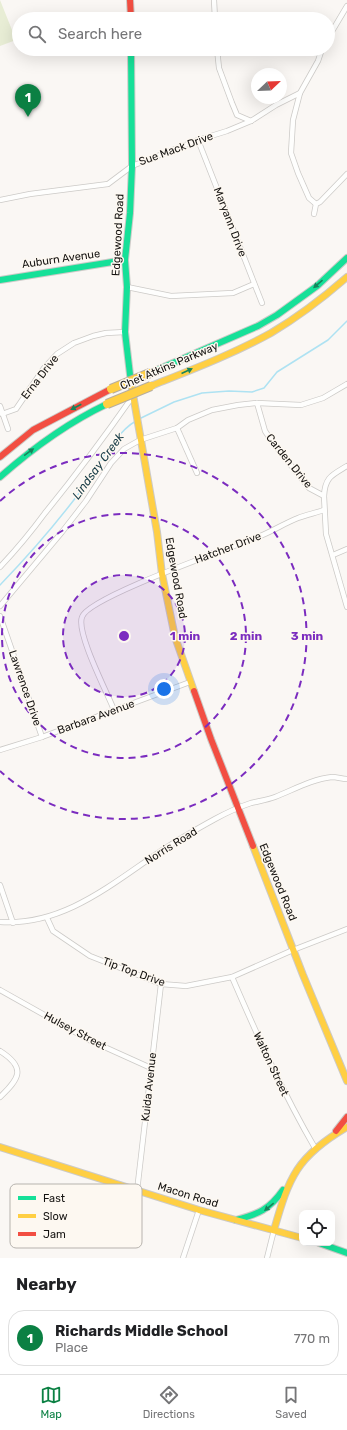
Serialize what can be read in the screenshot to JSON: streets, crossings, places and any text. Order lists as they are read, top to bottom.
{
  "streets": {
    "main road": [
      "Edgewood Road",
      "Auburn Avenue",
      "Chet Atkins Parkway",
      "Macon Road"
    ],
    "street": [
      "Sue Mack Drive",
      "Maryann Drive",
      "Erna Drive",
      "Carden Drive",
      "Hatcher Drive",
      "Lawrence Drive",
      "Barbara Avenue",
      "Norris Road",
      "Tip Top Drive",
      "Hulsey Street",
      "Walton Street",
      "Kuida Avenue"
    ]
  },
  "crossings": [
    ["Sue Mack Drive", "Maryann Drive"],
    ["Sue Mack Drive", "Edgewood Road"],
    ["Edgewood Road", "Auburn Avenue"],
    ["Edgewood Road", "Erna Drive"],
    ["Edgewood Road", "Hatcher Drive"],
    ["Edgewood Road", "Barbara Avenue"],
    ["Edgewood Road", "Norris Road"],
    ["Edgewood Road", "Tip Top Drive"],
    ["Carden Drive", "Hatcher Drive"],
    ["Hatcher Drive", "Barbara Avenue"],
    ["Lawrence Drive", "Barbara Avenue"],
    ["Norris Road", "Tip Top Drive"],
    ["Tip Top Drive", "Walton Street"],
    ["Tip Top Drive", "Kuida Avenue"],
    ["Hulsey Street", "Kuida Avenue"]
  ],
  "water": ["Lindsay Creek"],
  "legend": ["Fast", "Slow", "Jam"],
  "north": "top right",
  "page": {
    "search": "Search here",
    "pins": "1",
    "heading": "Nearby",
    "list": [
      {
        "mark": "1",
        "name": "Richards Middle School",
        "note": "Place",
        "value": "770 m"
      }
    ],
    "nav": ["Map", "Directions", "Saved"]
  },
  "rings": ["1 min", "2 min", "3 min"]
}
